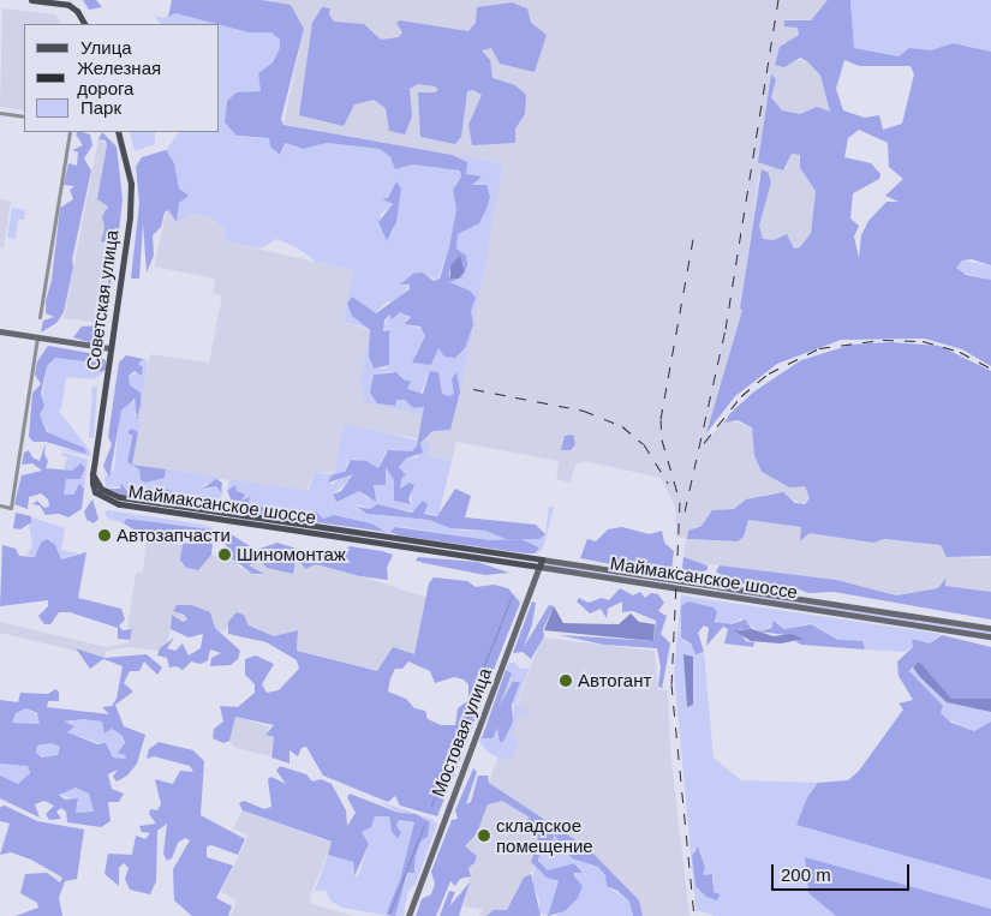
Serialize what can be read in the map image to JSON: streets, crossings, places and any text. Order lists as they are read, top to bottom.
{
  "streets": {
    "main road": ["Советская улица", "Маймаксанское шоссе", "Мостовая улица"]
  },
  "crossings": [
    ["Советская улица", "Маймаксанское шоссе"],
    ["Маймаксанское шоссе", "Мостовая улица"]
  ],
  "places": [
    "Автозапчасти",
    "Шиномонтаж",
    "Автогант",
    "складское помещение"
  ],
  "legend": ["Улица", "Железная дорога", "Парк"],
  "scale_bar": "200 m"
}
